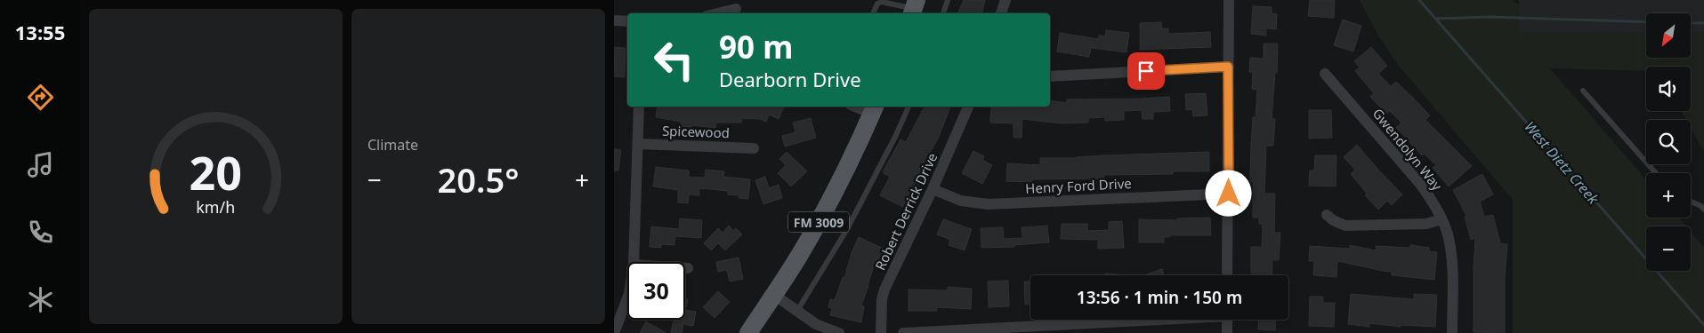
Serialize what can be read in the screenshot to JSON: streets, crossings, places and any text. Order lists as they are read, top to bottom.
{
  "streets": {
    "main road": ["FM 3009"],
    "street": [
      "Spicewood",
      "Gwendolyn Way",
      "Henry Ford Drive",
      "Robert Derrick Drive"
    ]
  },
  "crossings": [
    ["Henry Ford Drive", "Robert Derrick Drive"]
  ],
  "water": ["West Dietz Creek"],
  "north": "bottom left",
  "page": {
    "tabs": "13:55",
    "tile": "Climate",
    "map_buttons": ["+", "−"],
    "turn": ["90 m", "Dearborn Drive"],
    "heat": ["−", "20.5°", "+"],
    "limit": "30",
    "trip": "13:56 · 1 min · 150 m",
    "gauge": ["20", "km/h"]
  }
}
